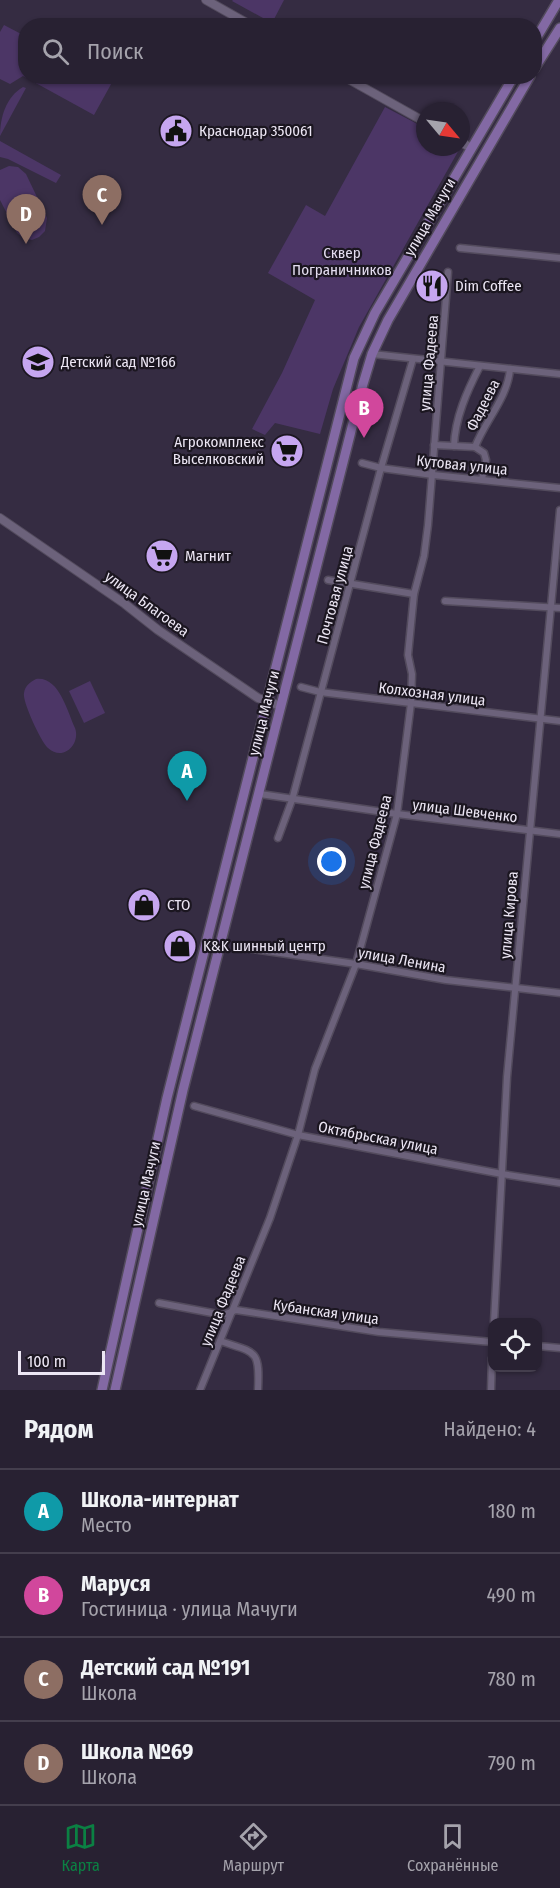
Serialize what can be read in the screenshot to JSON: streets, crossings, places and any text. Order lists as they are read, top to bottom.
{
  "streets": {
    "main road": ["улица Мачуги"],
    "street": [
      "улица Фадеева",
      "Фадеева",
      "Кутовая улица",
      "Почтовая улица",
      "улица Благоева",
      "Колхозная улица",
      "улица Шевченко",
      "улица Кирова",
      "улица Ленина",
      "Октябрьская улица",
      "Кубанская улица"
    ]
  },
  "crossings": [
    ["улица Мачуги", "улица Благоева"],
    ["улица Мачуги", "улица Шевченко"],
    ["улица Фадеева", "Фадеева"],
    ["улица Фадеева", "Кутовая улица"],
    ["улица Фадеева", "Колхозная улица"],
    ["улица Фадеева", "улица Шевченко"],
    ["улица Фадеева", "улица Ленина"],
    ["улица Фадеева", "Октябрьская улица"],
    ["улица Фадеева", "Кубанская улица"],
    ["Кутовая улица", "Почтовая улица"],
    ["Почтовая улица", "Колхозная улица"],
    ["Почтовая улица", "улица Шевченко"],
    ["Колхозная улица", "улица Кирова"],
    ["улица Шевченко", "улица Кирова"],
    ["улица Кирова", "улица Ленина"],
    ["улица Кирова", "Октябрьская улица"]
  ],
  "parks": ["Сквер Пограничников"],
  "places": {
    "public building": ["Краснодар 350061"],
    "restaurant": ["Dim Coffee"],
    "school or university": ["Детский сад №166"],
    "supermarket": ["Агрокомплекс Выселковский", "Магнит"],
    "shop": ["СТО", "K&K шинный центр"]
  },
  "scale_bar": "100 m",
  "north": "bottom right",
  "page": {
    "search": "Поиск",
    "pins": [
      "C",
      "D",
      "B",
      "A"
    ],
    "scale": "100 m",
    "heading": ["Рядом", "Найдено: 4"],
    "list": [
      {
        "mark": "A",
        "name": "Школа-интернат",
        "note": "Место",
        "value": "180 m"
      },
      {
        "mark": "B",
        "name": "Маруся",
        "note": "Гостиница · улица Мачуги",
        "value": "490 m"
      },
      {
        "mark": "C",
        "name": "Детский сад №191",
        "note": "Школа",
        "value": "780 m"
      },
      {
        "mark": "D",
        "name": "Школа №69",
        "note": "Школа",
        "value": "790 m"
      }
    ],
    "nav": ["Карта", "Маршрут", "Сохранённые"]
  }
}
